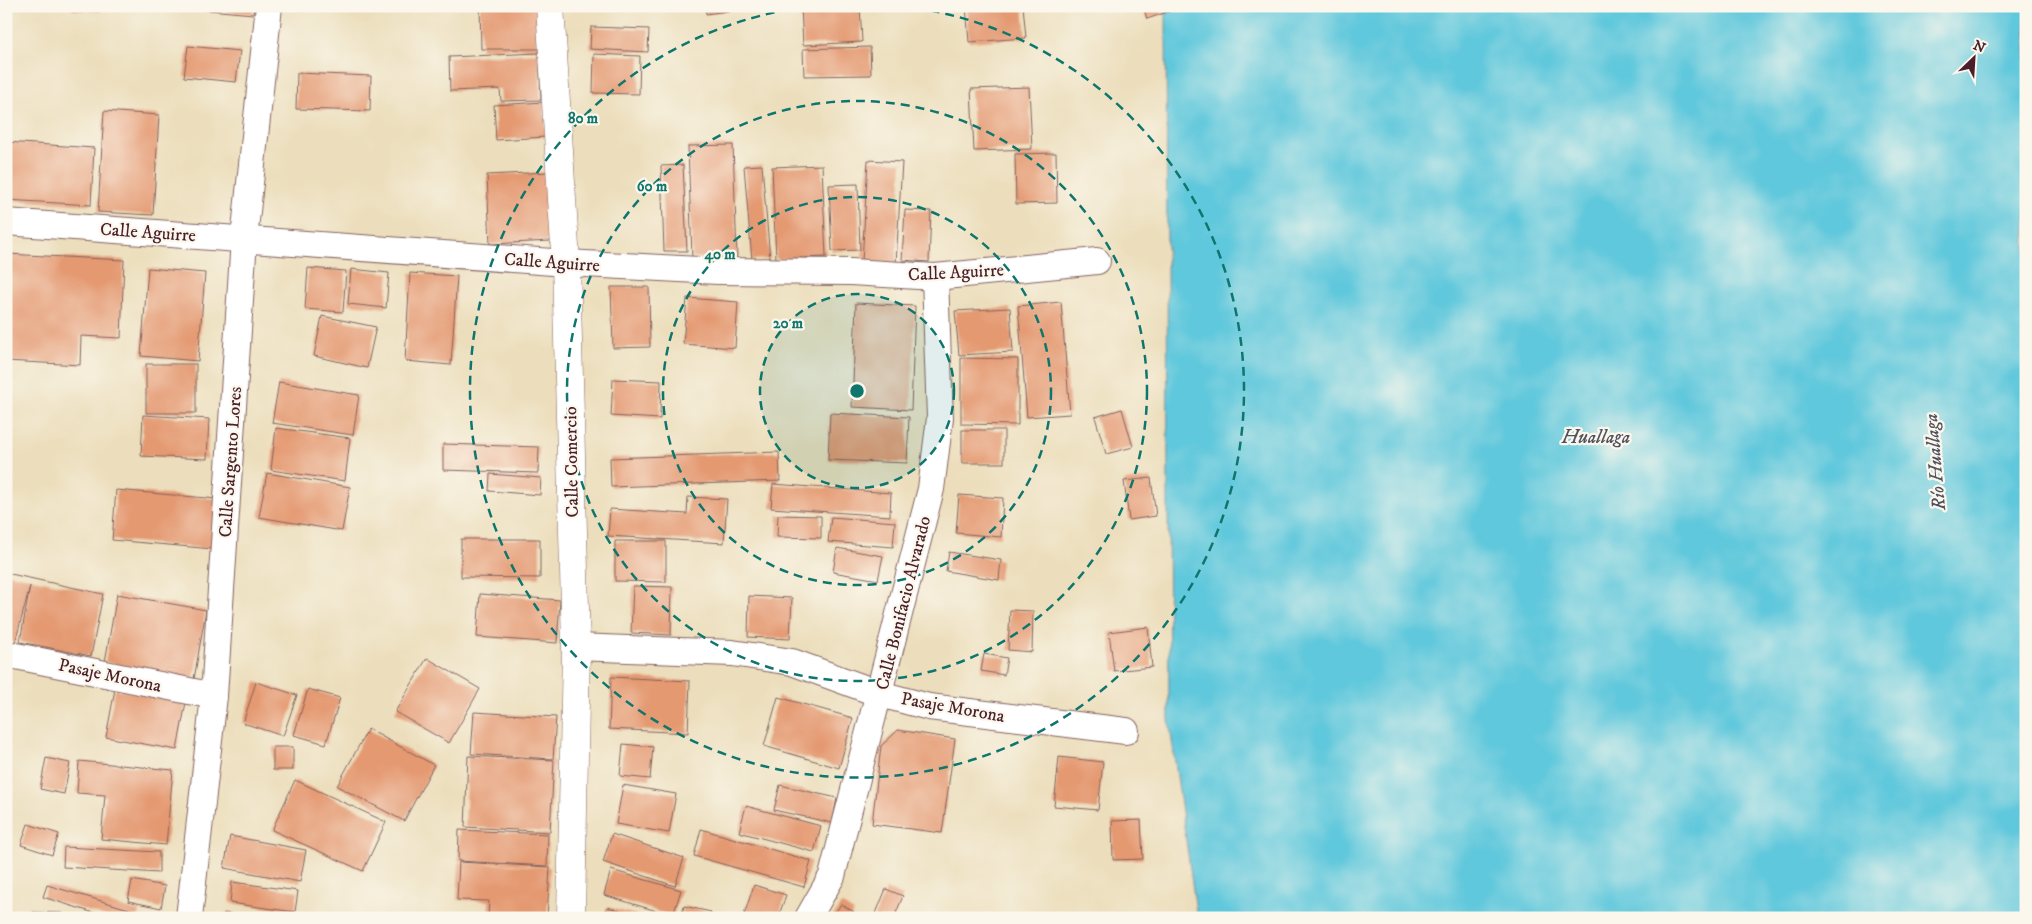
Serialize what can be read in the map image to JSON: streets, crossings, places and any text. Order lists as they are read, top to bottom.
{
  "streets": {
    "street": [
      "Calle Aguirre",
      "Calle Sargento Lores",
      "Calle Comercio",
      "Calle Bonifacio Alvarado",
      "Pasaje Morona"
    ]
  },
  "crossings": [
    ["Calle Aguirre", "Calle Sargento Lores"],
    ["Calle Aguirre", "Calle Comercio"],
    ["Calle Aguirre", "Calle Bonifacio Alvarado"],
    ["Calle Sargento Lores", "Pasaje Morona"],
    ["Calle Comercio", "Pasaje Morona"],
    ["Calle Bonifacio Alvarado", "Pasaje Morona"]
  ],
  "water": ["Huallaga", "Río Huallaga"],
  "north": "top right",
  "rings": [
    "80 m",
    "60 m",
    "40 m",
    "20 m"
  ]
}
